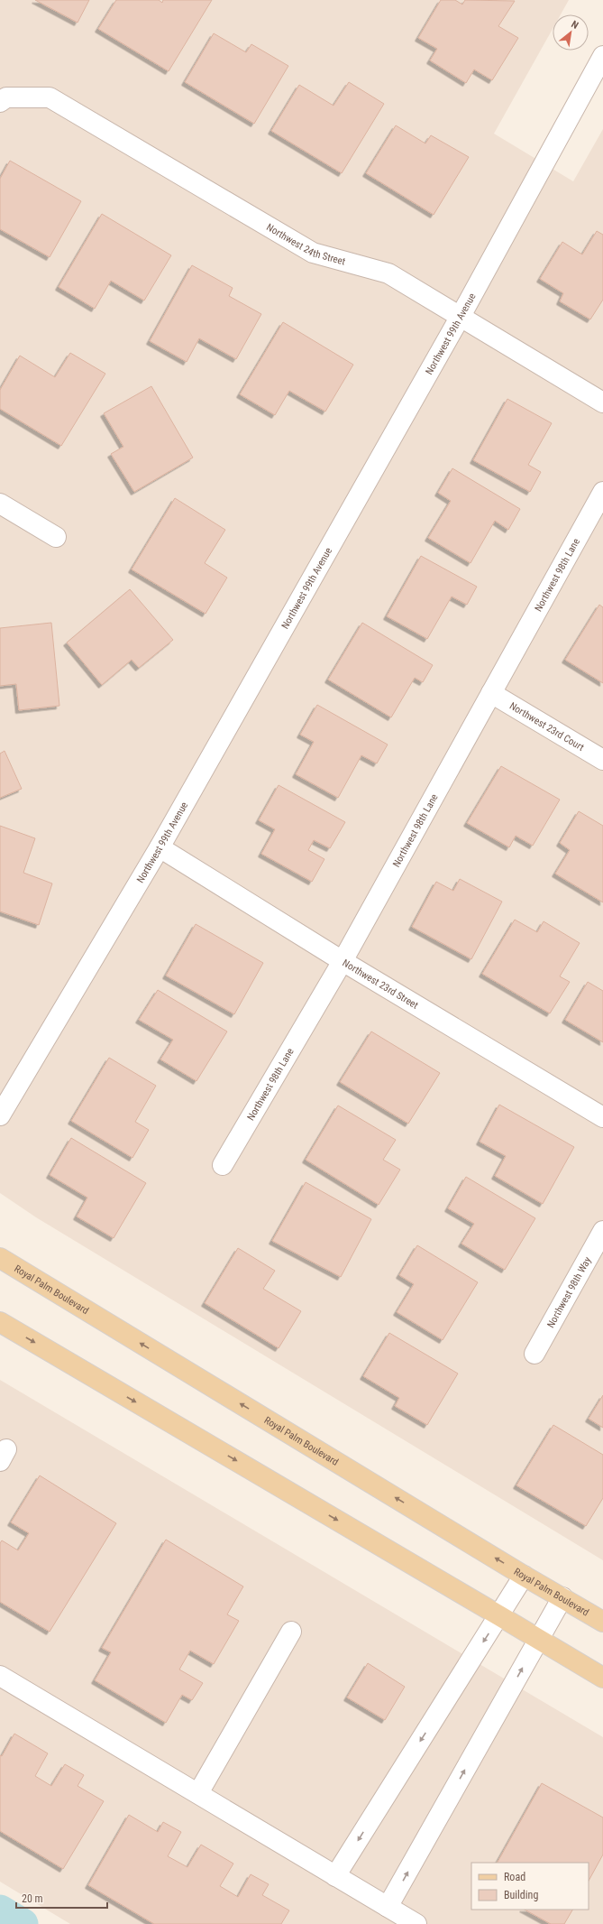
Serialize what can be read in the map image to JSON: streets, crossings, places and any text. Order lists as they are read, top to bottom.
{
  "streets": {
    "main road": ["Royal Palm Boulevard"],
    "street": [
      "Northwest 24th Street",
      "Northwest 99th Avenue",
      "Northwest 98th Lane",
      "Northwest 23rd Court",
      "Northwest 23rd Street",
      "Northwest 98th Way"
    ]
  },
  "crossings": [
    ["Northwest 24th Street", "Northwest 99th Avenue"],
    ["Northwest 99th Avenue", "Northwest 23rd Street"],
    ["Northwest 98th Lane", "Northwest 23rd Court"],
    ["Northwest 98th Lane", "Northwest 23rd Street"]
  ],
  "legend": ["Road", "Building"],
  "scale_bar": "20 m",
  "north": "top right"
}
